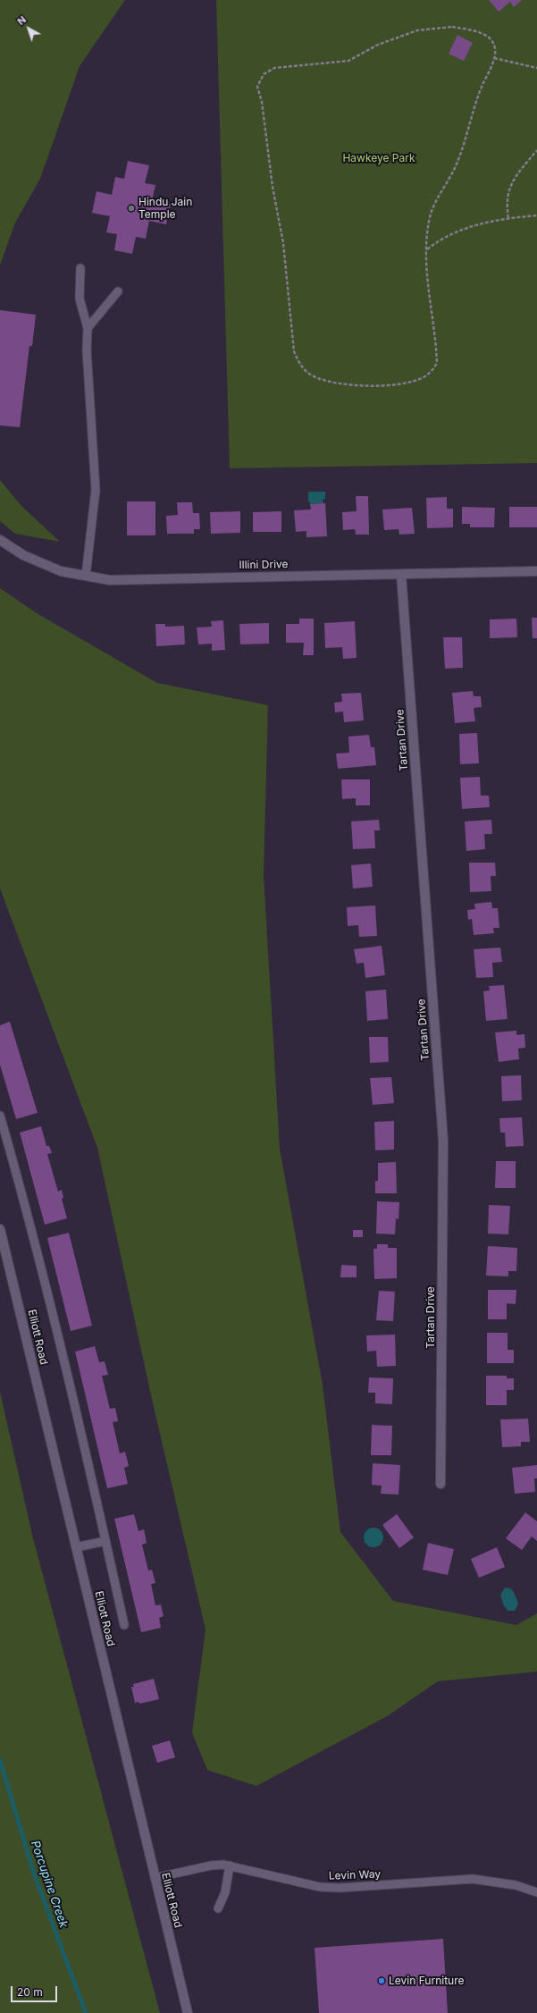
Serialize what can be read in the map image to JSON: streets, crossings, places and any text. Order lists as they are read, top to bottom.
{
  "streets": {
    "street": ["Illini Drive", "Tartan Drive", "Elliott Road"],
    "lane": ["Levin Way"]
  },
  "crossings": [
    ["Illini Drive", "Tartan Drive"],
    ["Elliott Road", "Levin Way"]
  ],
  "water": ["Porcupine Creek"],
  "parks": ["Hawkeye Park"],
  "places": ["Hindu Jain Temple", "Levin Furniture"],
  "scale_bar": "20 m",
  "north": "top left"
}
